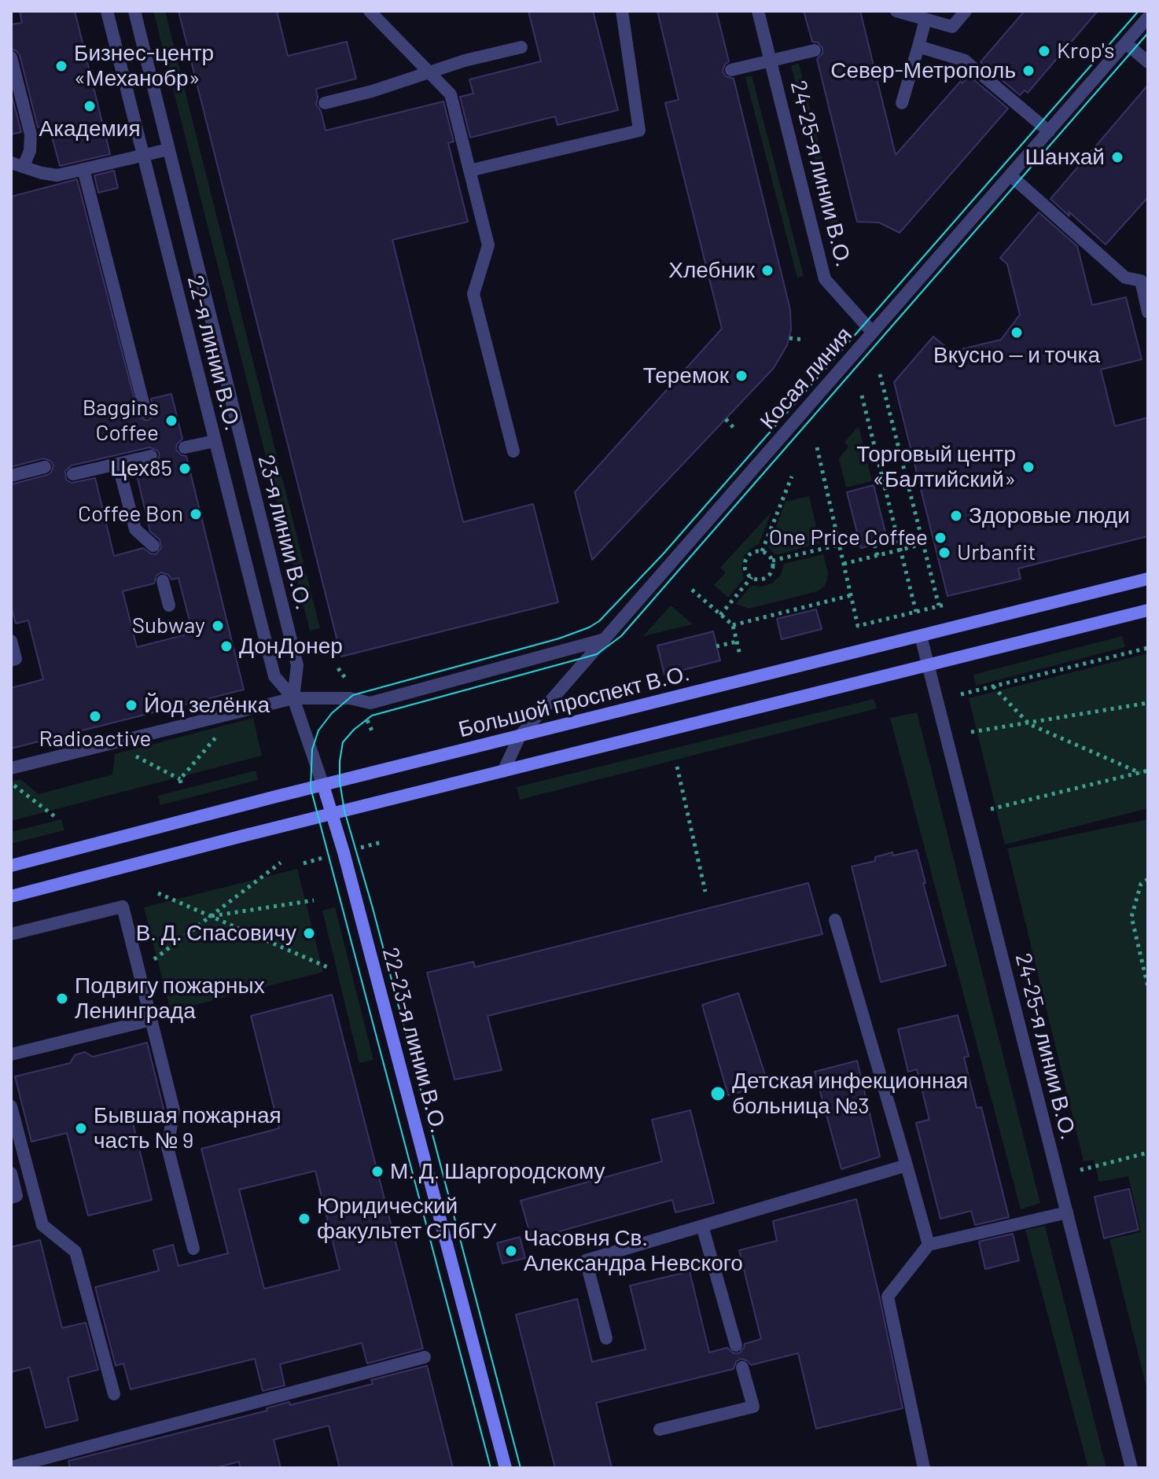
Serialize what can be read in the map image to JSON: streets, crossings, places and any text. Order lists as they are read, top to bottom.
{
  "streets": {
    "main road": ["Большой проспект В.О.", "22-23-я линии В.О."],
    "street": [
      "24-25-я линии В.О.",
      "22-я линии В.О.",
      "Косая линия",
      "23-я линии В.О."
    ]
  },
  "crossings": [
    ["24-25-я линии В.О.", "Косая линия"],
    ["24-25-я линии В.О.", "Большой проспект В.О."],
    ["22-я линии В.О.", "23-я линии В.О."],
    ["22-я линии В.О.", "22-23-я линии В.О."],
    ["Косая линия", "Большой проспект В.О."],
    ["23-я линии В.О.", "22-23-я линии В.О."],
    ["Большой проспект В.О.", "22-23-я линии В.О."]
  ],
  "places": [
    "Krop's",
    "Бизнес-центр «Механобр»",
    "Север-Метрополь",
    "Академия",
    "Шанхай",
    "Хлебник",
    "Вкусно — и точка",
    "Теремок",
    "Baggins Coffee",
    "Торговый центр «Балтийский»",
    "Цех85",
    "Coffee Bon",
    "Здоровые люди",
    "One Price Coffee",
    "Urbanfit",
    "Subway",
    "ДонДонер",
    "Йод зелёнка",
    "Radioactive",
    "В. Д. Спасовичу",
    "Подвигу пожарных Ленинграда",
    "Детская инфекционная больница №3",
    "Бывшая пожарная часть № 9",
    "М. Д. Шаргородскому",
    "Юридический факультет СПбГУ",
    "Часовня Св. Александра Невского"
  ]
}
